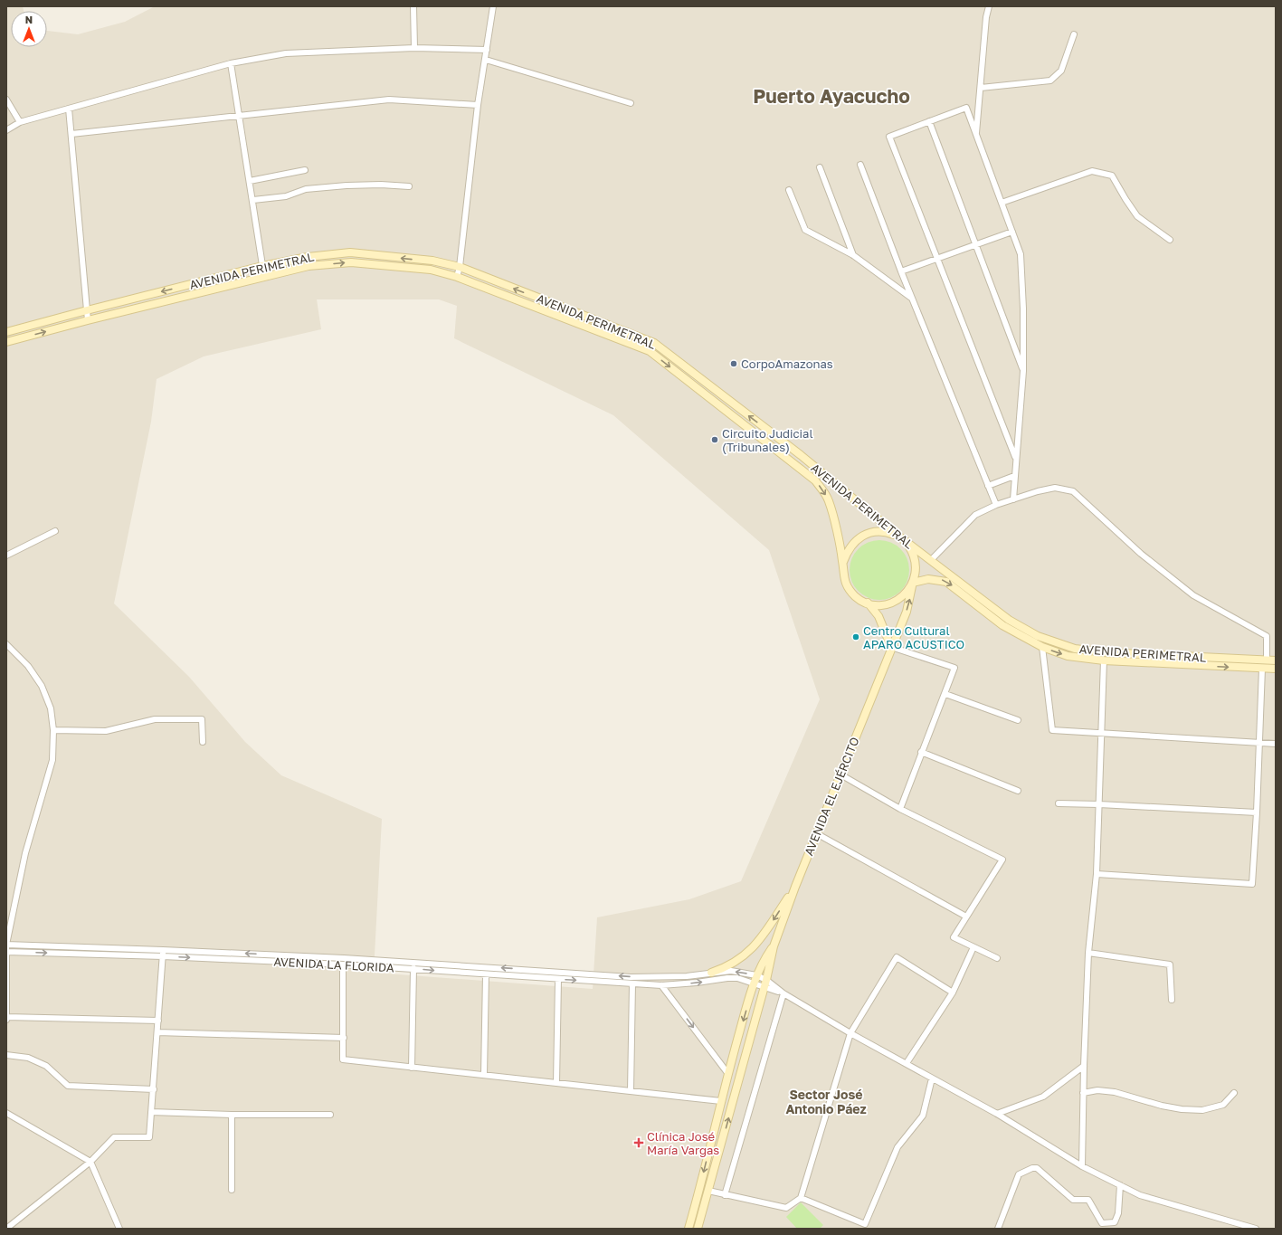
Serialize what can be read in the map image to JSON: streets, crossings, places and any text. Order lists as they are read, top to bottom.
{
  "streets": {
    "main road": ["AVENIDA PERIMETRAL", "AVENIDA EL EJÉRCITO"],
    "street": ["AVENIDA LA FLORIDA"]
  },
  "crossings": [
    ["AVENIDA PERIMETRAL", "AVENIDA EL EJÉRCITO"],
    ["AVENIDA EL EJÉRCITO", "AVENIDA LA FLORIDA"]
  ],
  "districts": ["Puerto Ayacucho", "Sector José Antonio Páez"],
  "places": {
    "other": ["CorpoAmazonas", "Circuito Judicial (Tribunales)", "Centro Cultural APARO ACUSTICO"],
    "health": ["Clínica José María Vargas"]
  },
  "north": "top"
}
